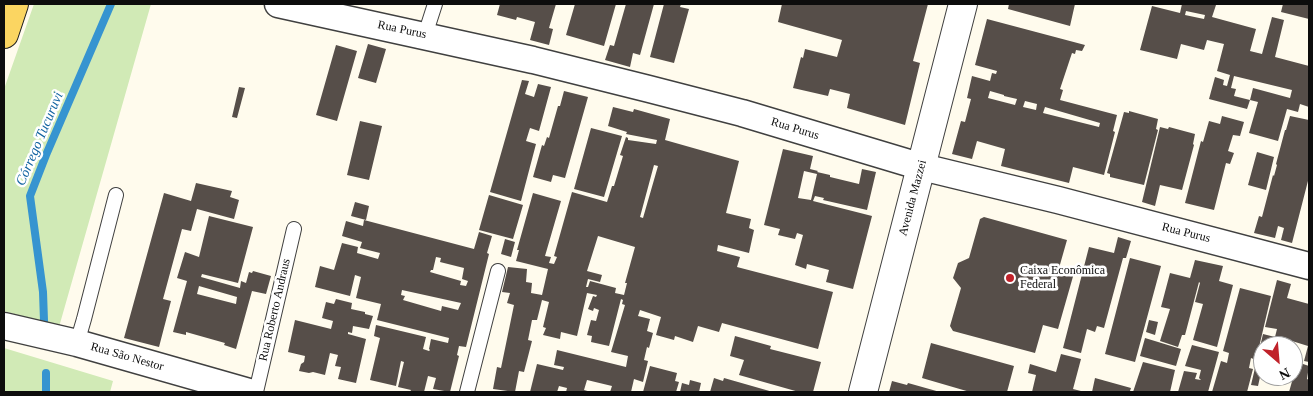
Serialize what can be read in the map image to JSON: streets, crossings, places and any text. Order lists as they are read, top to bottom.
{
  "streets": {
    "street": ["Rua Purus", "Avenida Mazzei", "Rua São Nestor"],
    "lane": ["Rua Roberto Andraus"]
  },
  "crossings": [
    ["Rua Purus", "Avenida Mazzei"]
  ],
  "water": ["Córrego Tucuruvi"],
  "places": ["Caixa Econômica Federal"],
  "north": "bottom right"
}
